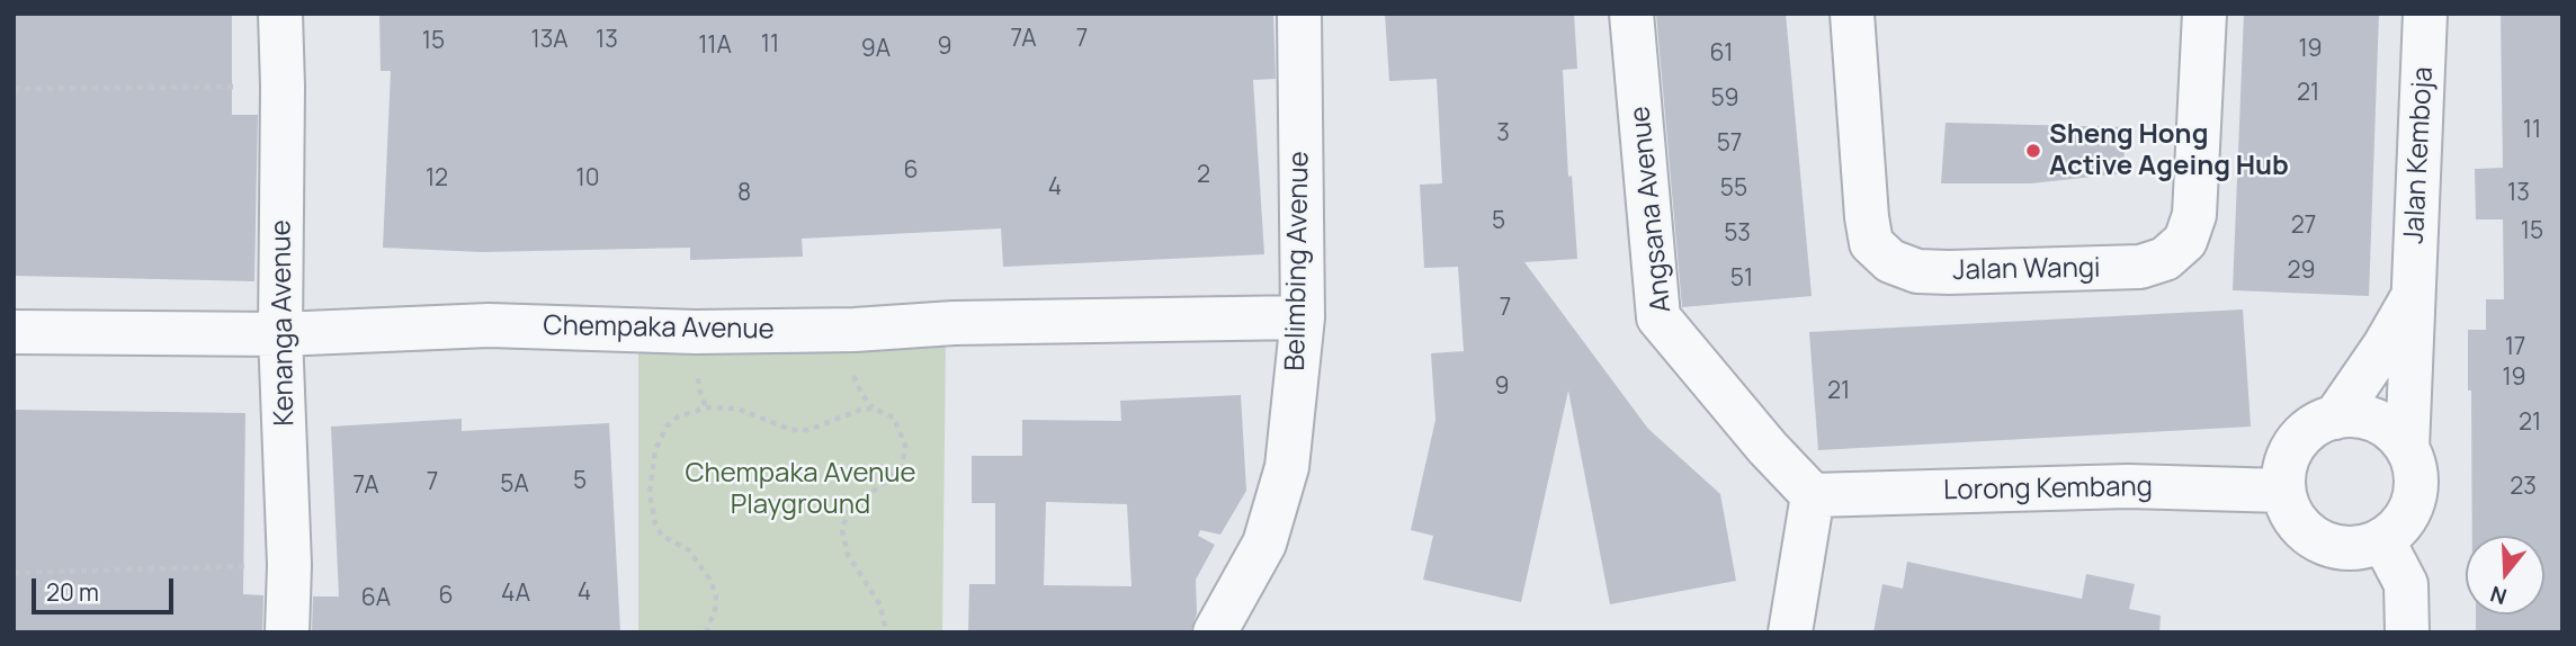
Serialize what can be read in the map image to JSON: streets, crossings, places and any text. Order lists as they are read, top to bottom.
{
  "streets": {
    "street": [
      "Jalan Kemboja",
      "Angsana Avenue",
      "Belimbing Avenue",
      "Jalan Wangi",
      "Kenanga Avenue",
      "Chempaka Avenue",
      "Lorong Kembang"
    ]
  },
  "crossings": [
    ["Jalan Kemboja", "Lorong Kembang"],
    ["Angsana Avenue", "Lorong Kembang"],
    ["Belimbing Avenue", "Chempaka Avenue"],
    ["Kenanga Avenue", "Chempaka Avenue"]
  ],
  "parks": ["Chempaka Avenue Playground"],
  "places": ["Sheng Hong Active Ageing Hub"],
  "house_numbers": [
    "7A",
    "7",
    "13A",
    "13",
    "15",
    "11",
    "11A",
    "9",
    "9A",
    "19",
    "61",
    "21",
    "59",
    "11",
    "3",
    "57",
    "6",
    "2",
    "12",
    "10",
    "4",
    "55",
    "8",
    "13",
    "5",
    "27",
    "15",
    "53",
    "29",
    "51",
    "7",
    "17",
    "19",
    "9",
    "21",
    "21",
    "5",
    "7",
    "5A",
    "7A",
    "23",
    "4",
    "4A",
    "6",
    "6A"
  ],
  "scale_bar": "20 m",
  "north": "bottom"
}
